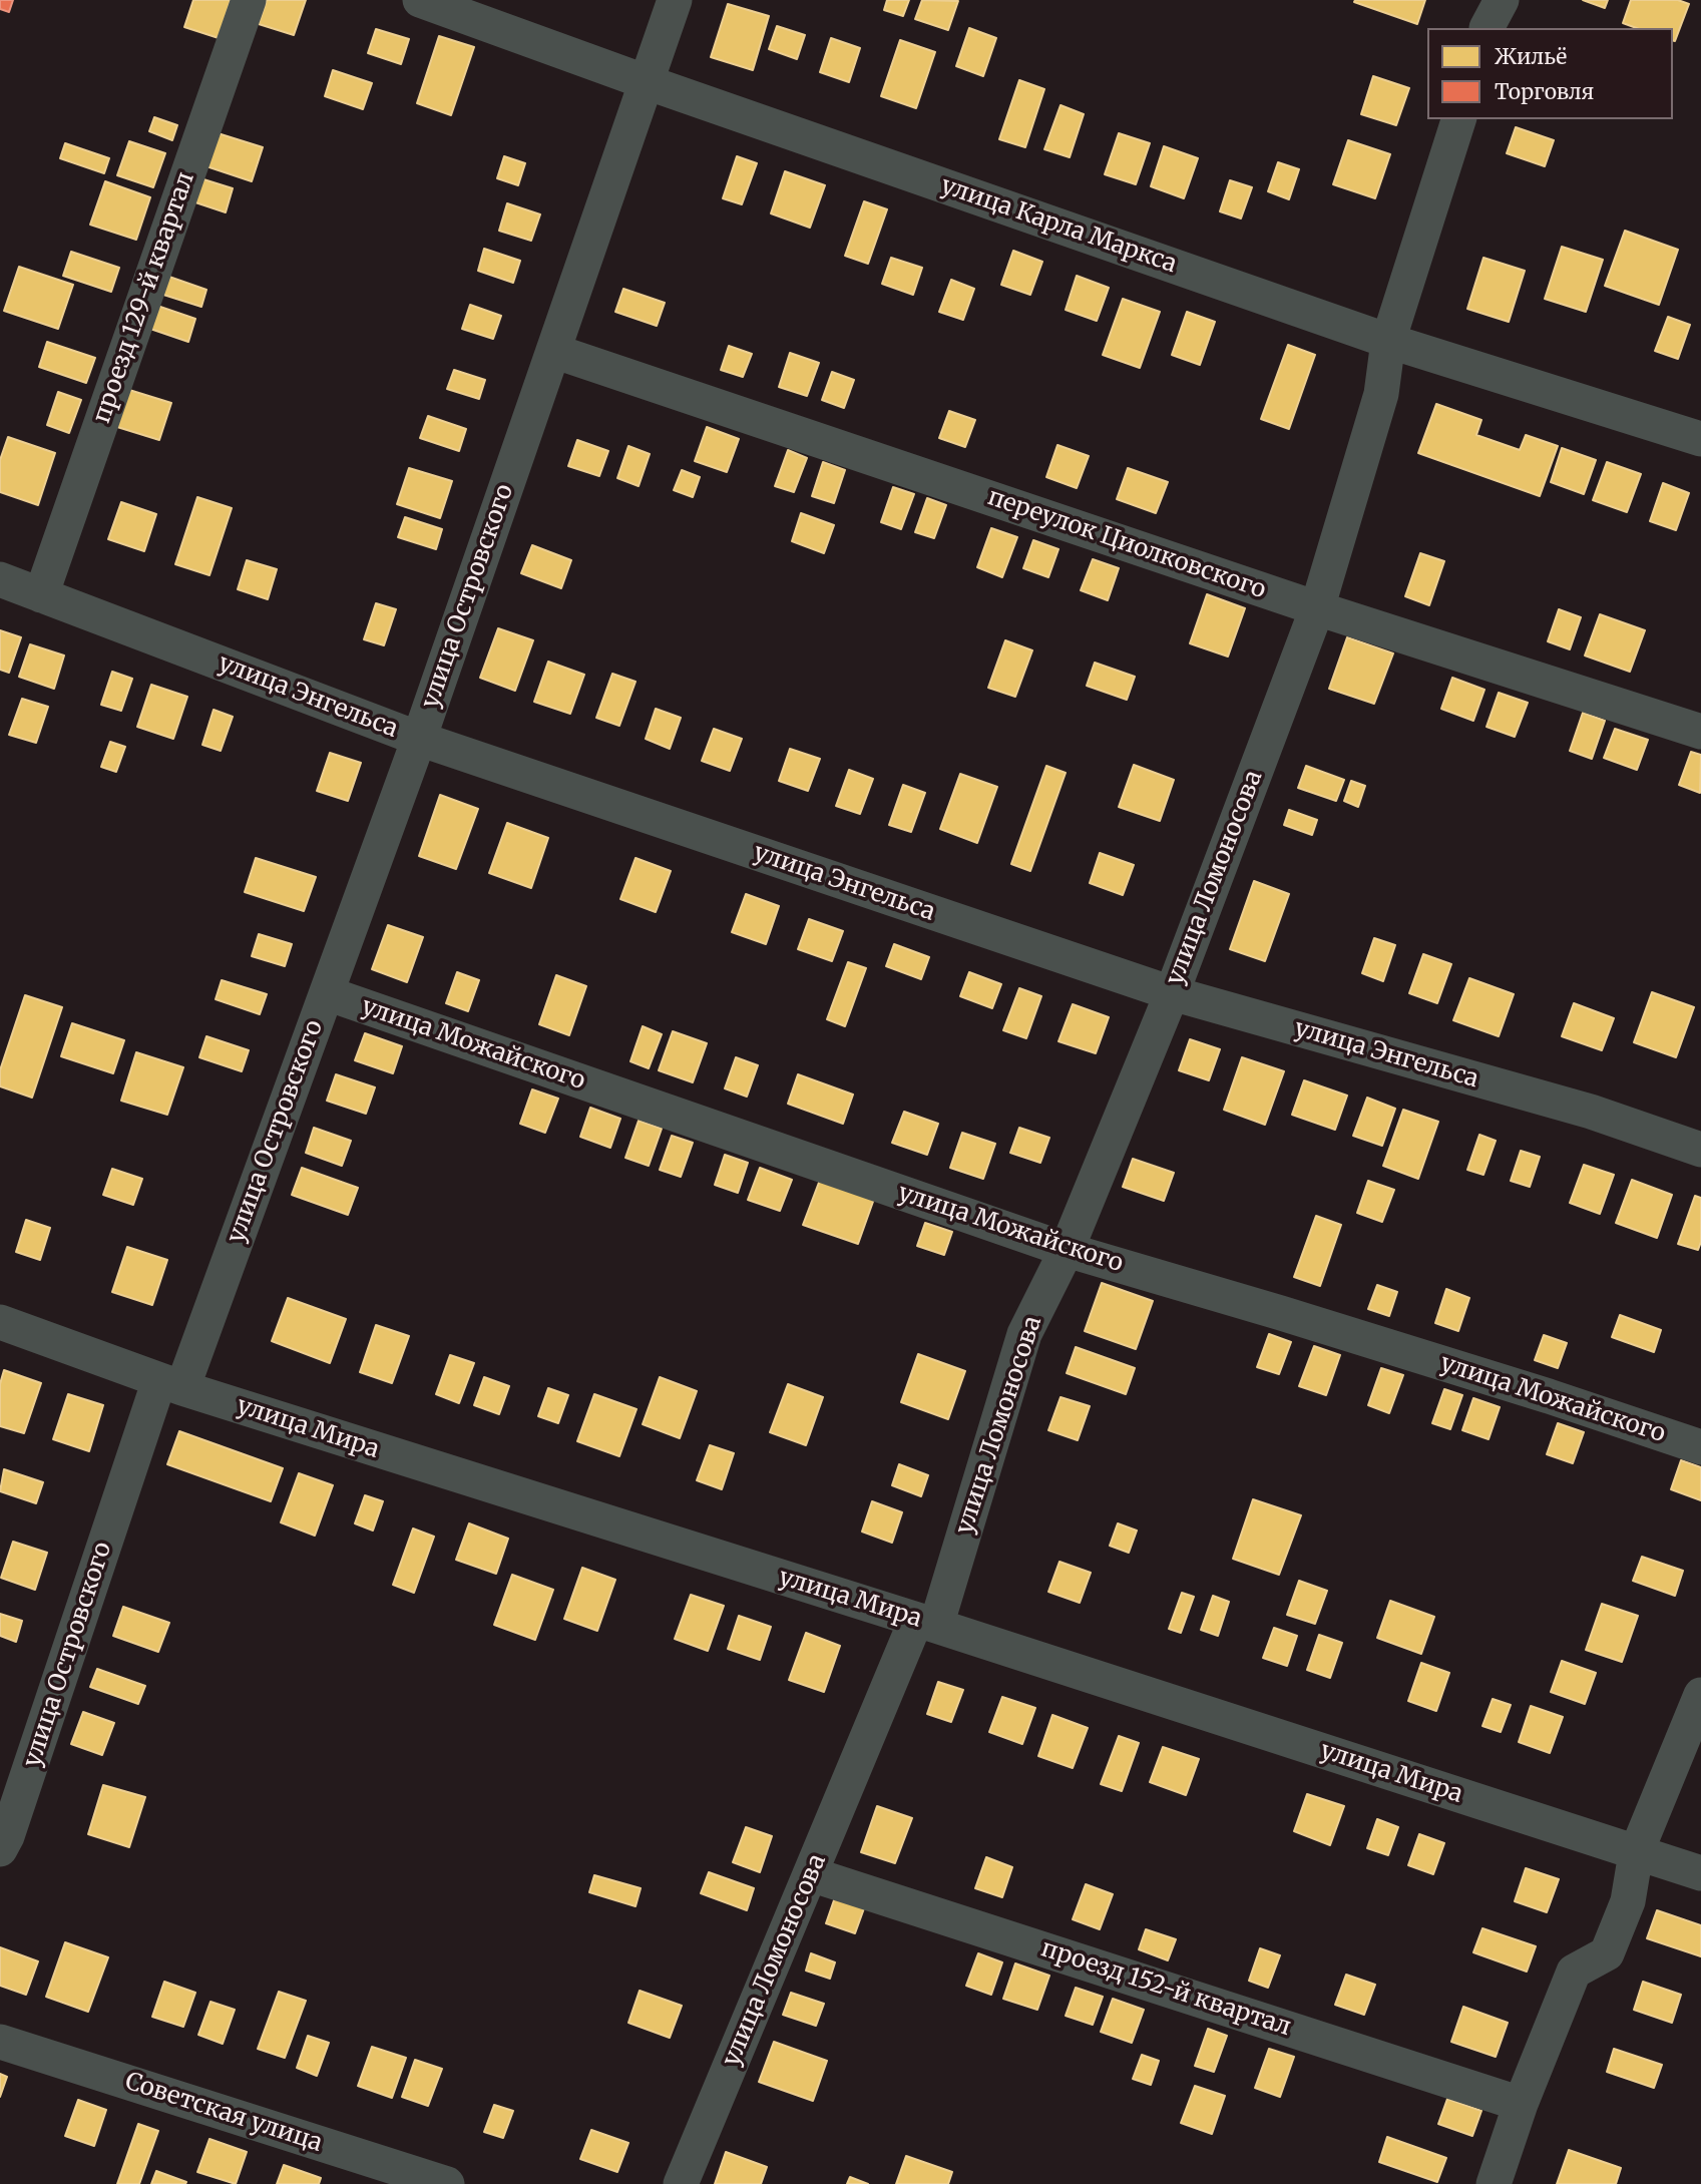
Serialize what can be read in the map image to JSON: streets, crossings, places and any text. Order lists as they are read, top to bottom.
{
  "streets": {
    "street": [
      "улица Карла Маркса",
      "проезд 129-й квартал",
      "переулок Циолковского",
      "улица Островского",
      "улица Энгельса",
      "улица Ломоносова",
      "улица Можайского",
      "улица Мира",
      "проезд 152-й квартал",
      "Советская улица"
    ]
  },
  "crossings": [
    ["улица Карла Маркса", "улица Островского"],
    ["улица Карла Маркса", "улица Ломоносова"],
    ["проезд 129-й квартал", "улица Энгельса"],
    ["переулок Циолковского", "улица Островского"],
    ["переулок Циолковского", "улица Ломоносова"],
    ["улица Островского", "улица Энгельса"],
    ["улица Островского", "улица Можайского"],
    ["улица Островского", "улица Мира"],
    ["улица Энгельса", "улица Ломоносова"],
    ["улица Ломоносова", "улица Можайского"],
    ["улица Ломоносова", "улица Мира"],
    ["улица Ломоносова", "проезд 152-й квартал"]
  ],
  "legend": ["Жильё", "Торговля"]
}
